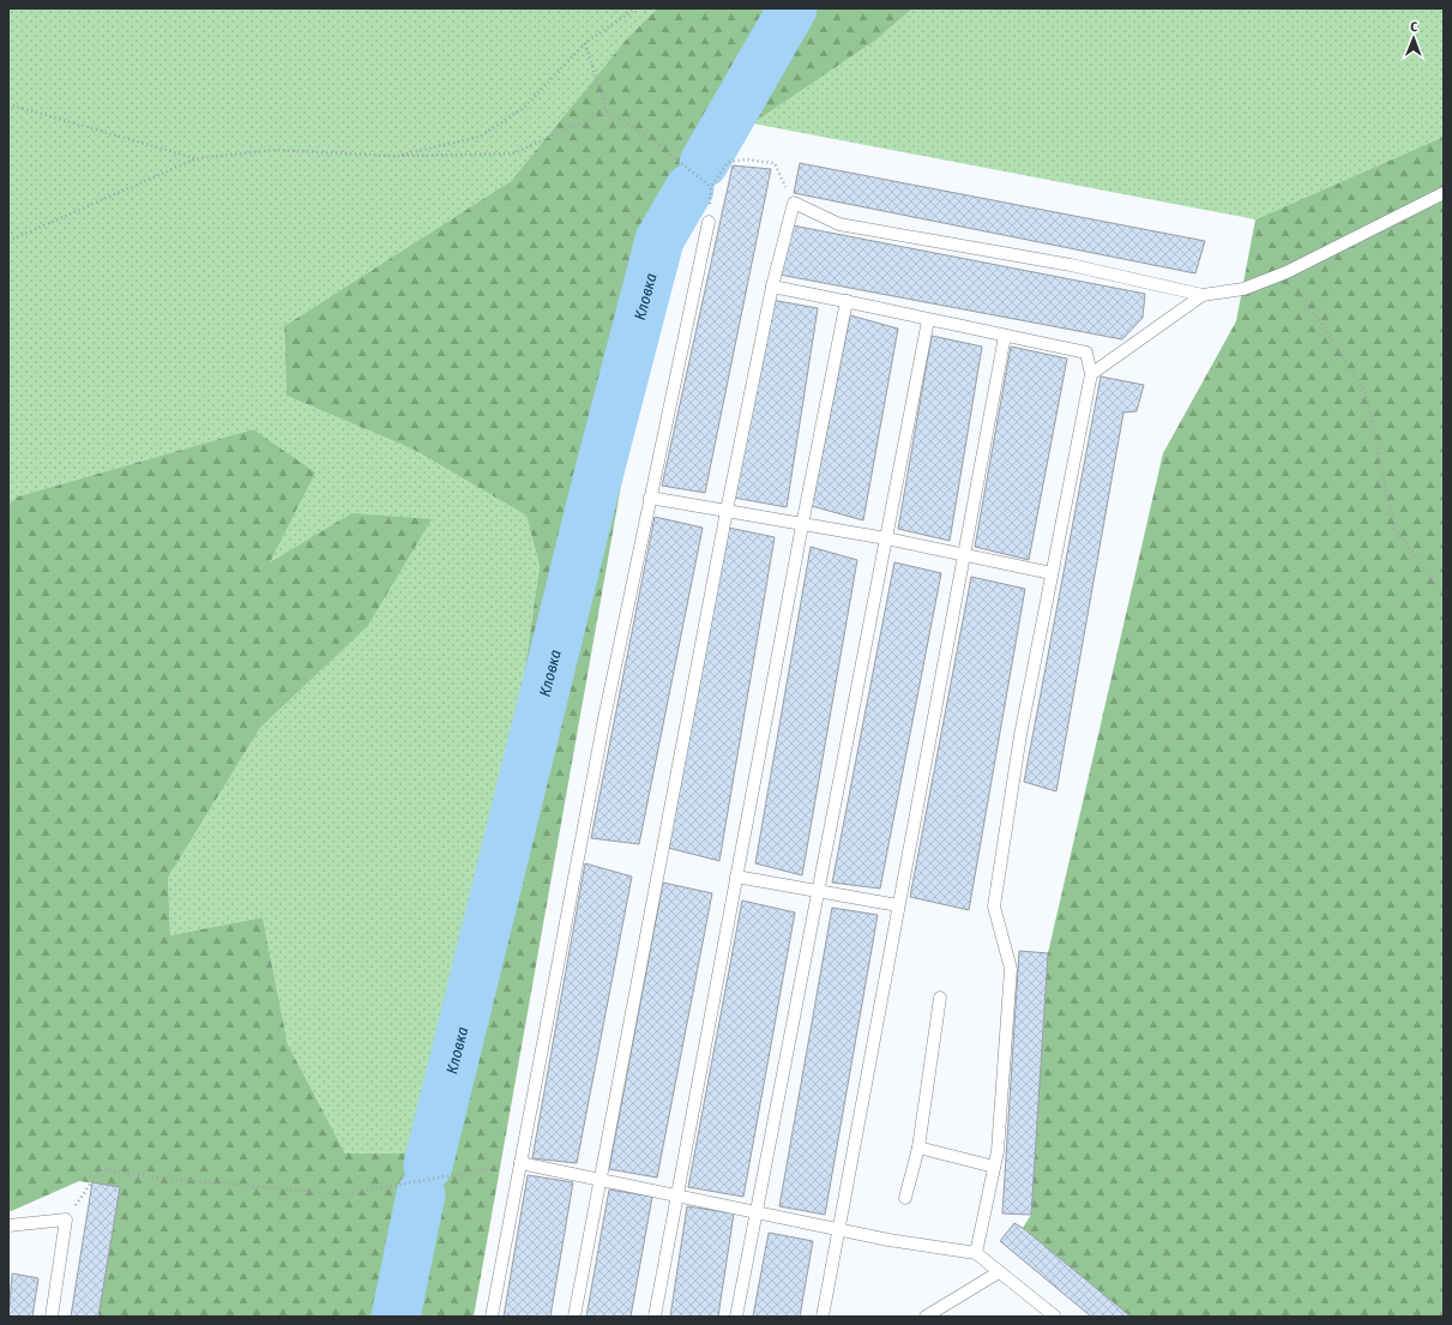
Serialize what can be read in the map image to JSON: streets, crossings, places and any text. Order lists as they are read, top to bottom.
{
  "water": ["Кловка"],
  "north": "top"
}
